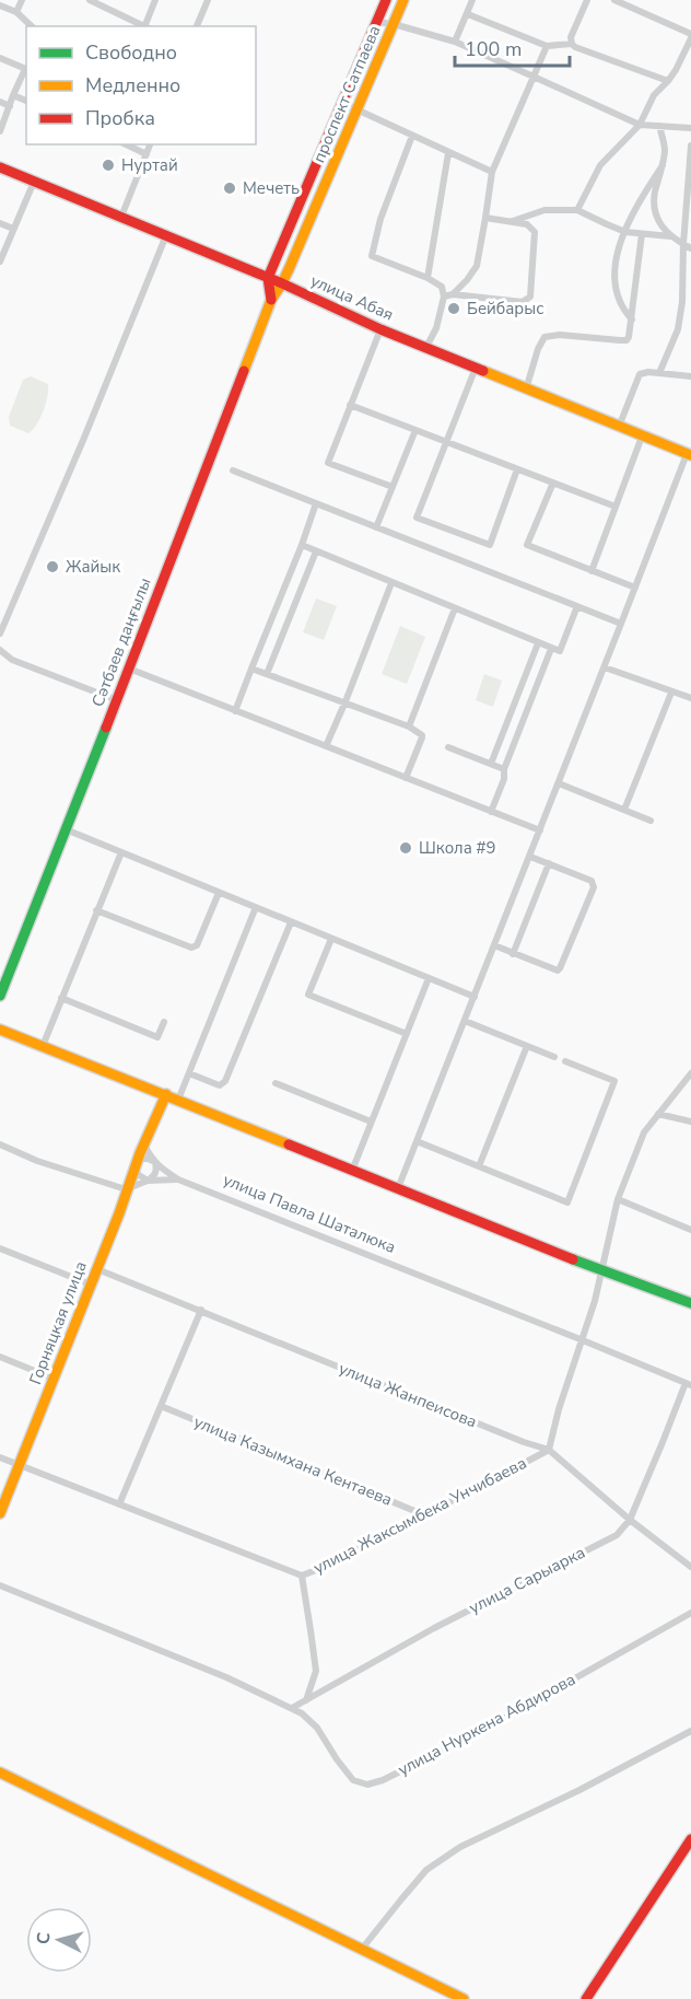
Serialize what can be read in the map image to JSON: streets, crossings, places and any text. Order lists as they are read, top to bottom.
{
  "streets": {
    "street": [
      "проспект Сатпаева",
      "улица Абая",
      "Сәтбаев даңғылы",
      "улица Павла Шаталюка",
      "Горняцкая улица",
      "улица Жанпеисова",
      "улица Казымхана Кентаева",
      "улица Жаксымбека Унчибаева",
      "улица Сарыарка",
      "улица Нуркена Абдирова"
    ]
  },
  "crossings": [
    ["проспект Сатпаева", "улица Абая"],
    ["проспект Сатпаева", "Сәтбаев даңғылы"],
    ["улица Павла Шаталюка", "Горняцкая улица"],
    ["улица Павла Шаталюка", "улица Сарыарка"],
    ["Горняцкая улица", "улица Жанпеисова"],
    ["Горняцкая улица", "улица Жаксымбека Унчибаева"],
    ["улица Жанпеисова", "улица Жаксымбека Унчибаева"],
    ["улица Жанпеисова", "улица Сарыарка"],
    ["улица Казымхана Кентаева", "улица Жаксымбека Унчибаева"],
    ["улица Сарыарка", "улица Нуркена Абдирова"]
  ],
  "places": [
    "Нуртай",
    "Мечеть",
    "Бейбарыс",
    "Жайык",
    "Школа #9"
  ],
  "legend": ["Свободно", "Медленно", "Пробка"],
  "scale_bar": "100 m",
  "north": "left"
}
